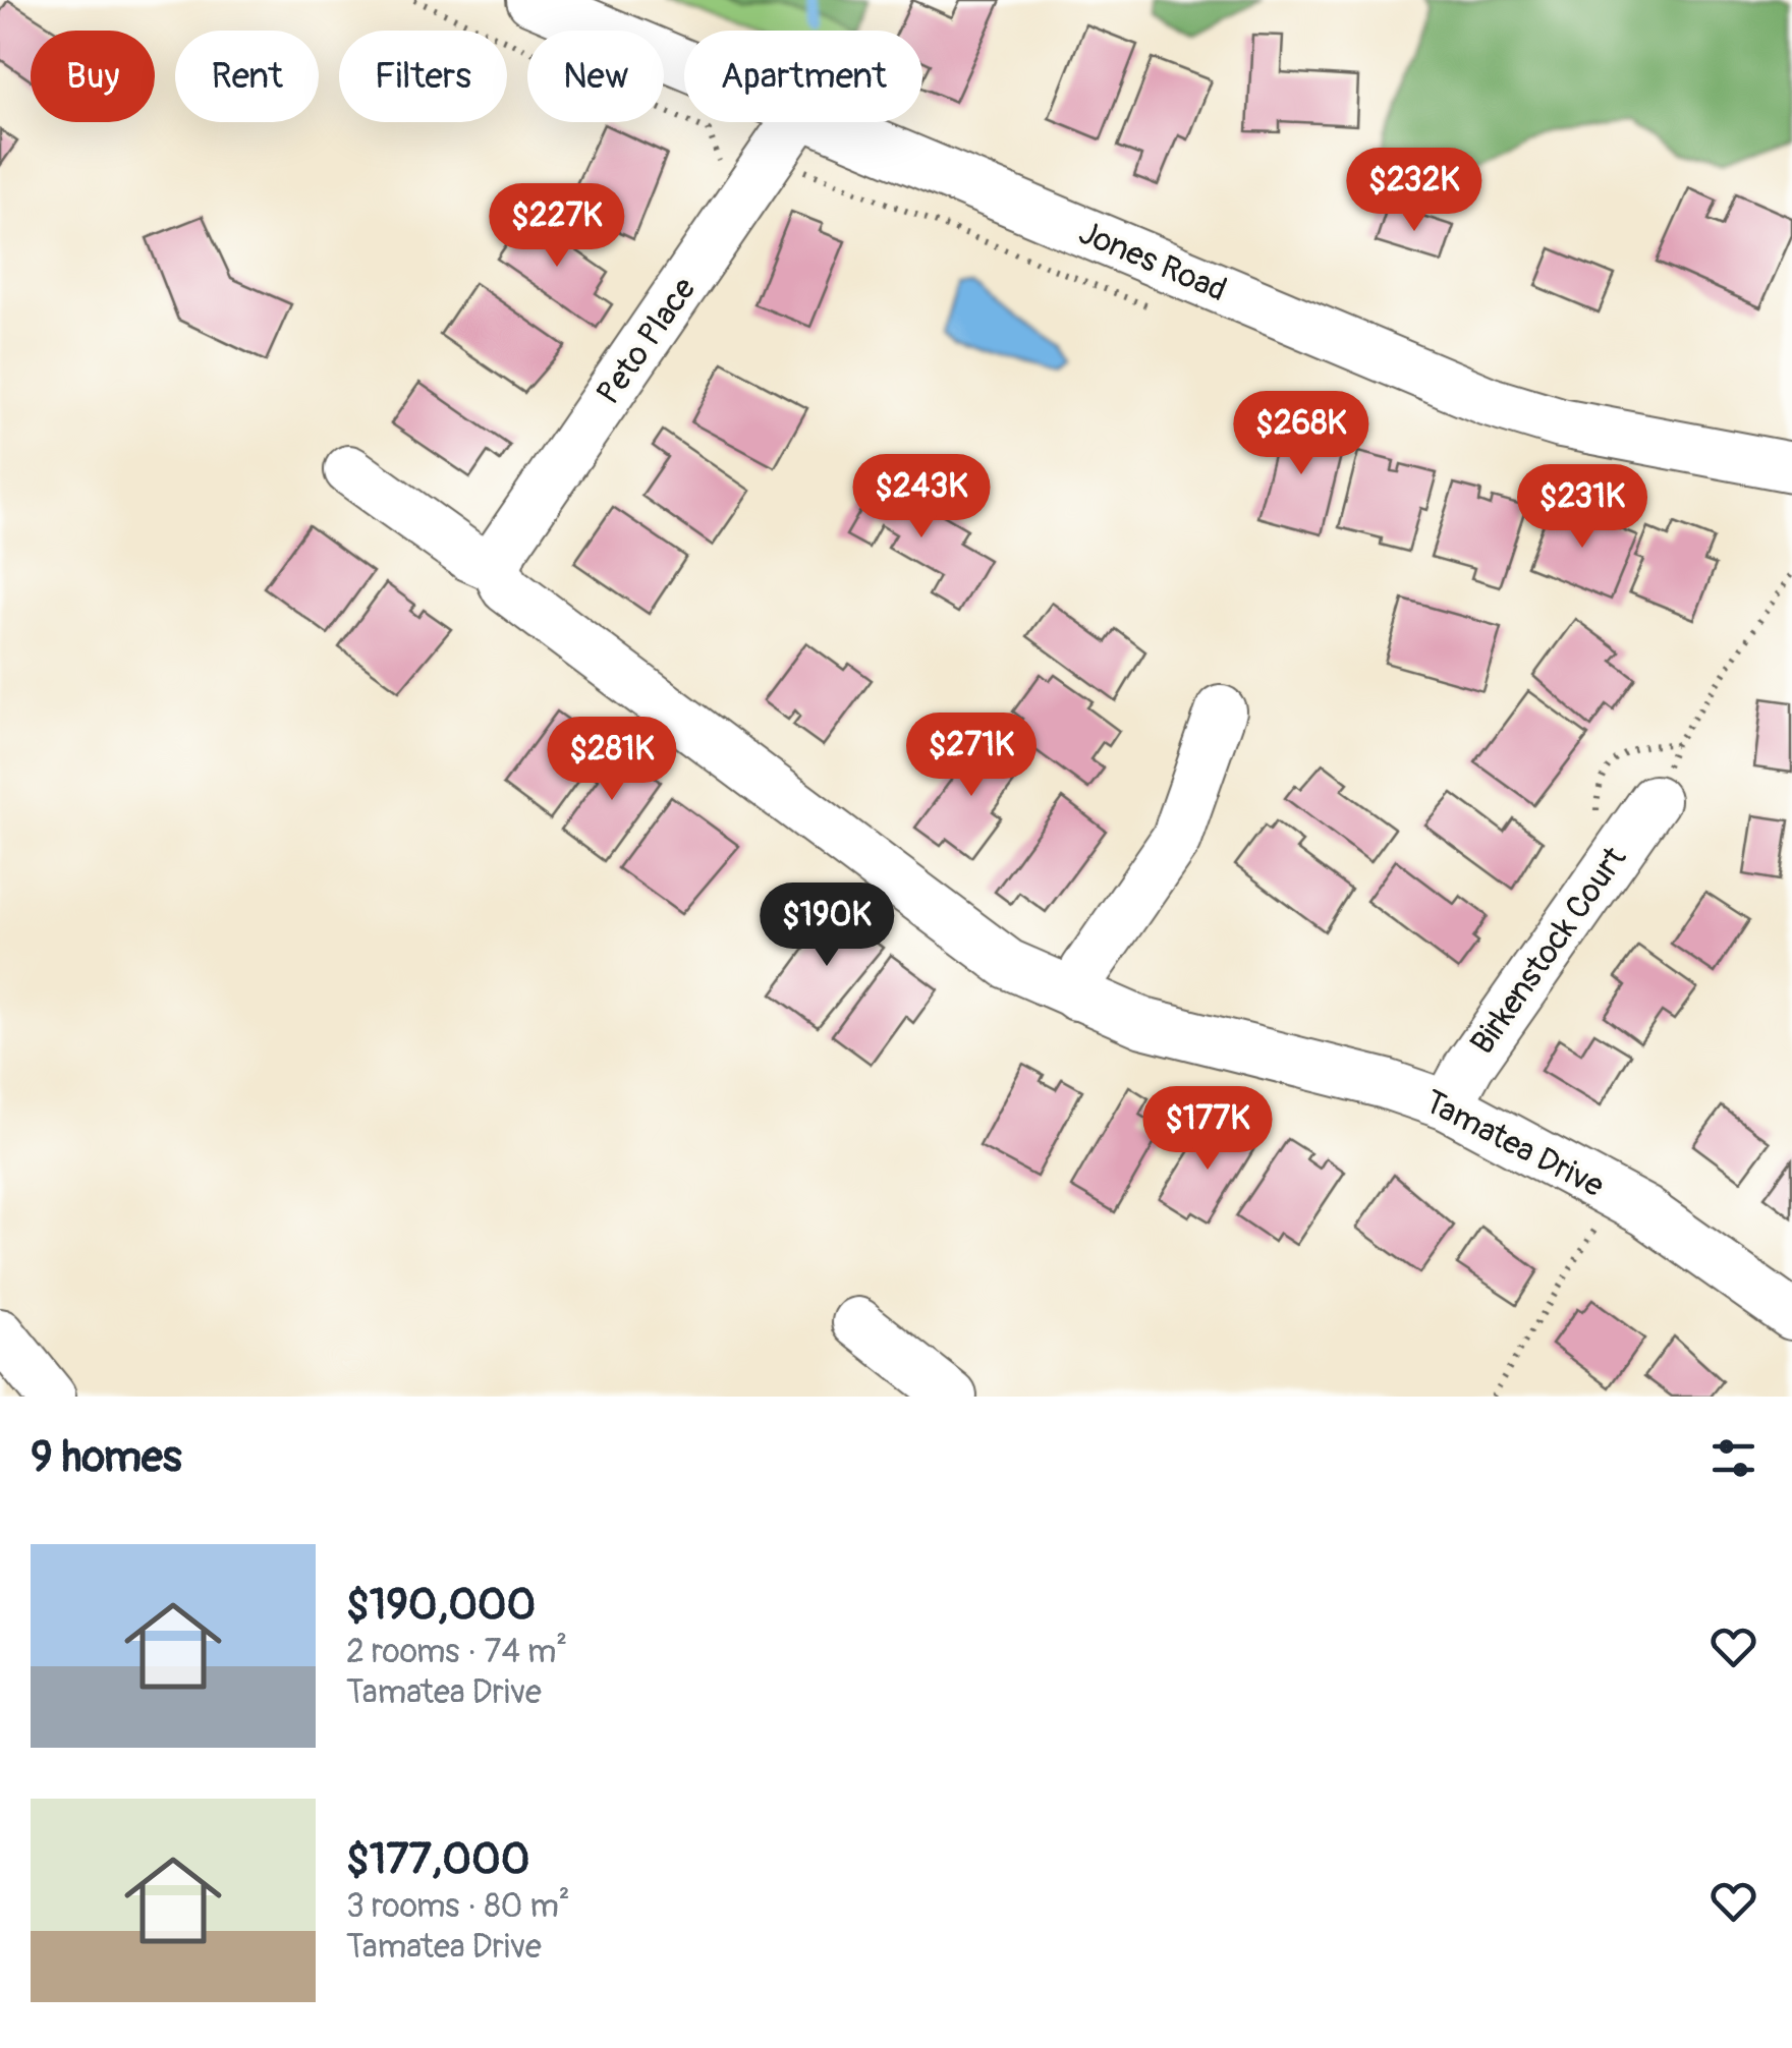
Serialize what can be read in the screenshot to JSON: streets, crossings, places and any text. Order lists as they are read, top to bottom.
{
  "streets": {
    "street": [
      "Jones Road",
      "Peto Place",
      "Birkenstock Court",
      "Tamatea Drive"
    ]
  },
  "crossings": [
    ["Peto Place", "Tamatea Drive"],
    ["Birkenstock Court", "Tamatea Drive"]
  ],
  "page": {
    "chip": [
      "Buy",
      "Rent",
      "Filters",
      "New",
      "Apartment"
    ],
    "price": [
      "$232K",
      "$227K",
      "$268K",
      "$243K",
      "$231K",
      "$271K",
      "$281K",
      "$190K",
      "$177K"
    ],
    "heading": "9 homes",
    "list": [
      {
        "name": "$190,000",
        "note": "2 rooms · 74 m² · Tamatea Drive"
      },
      {
        "name": "$177,000",
        "note": "3 rooms · 80 m² · Tamatea Drive"
      }
    ]
  }
}
